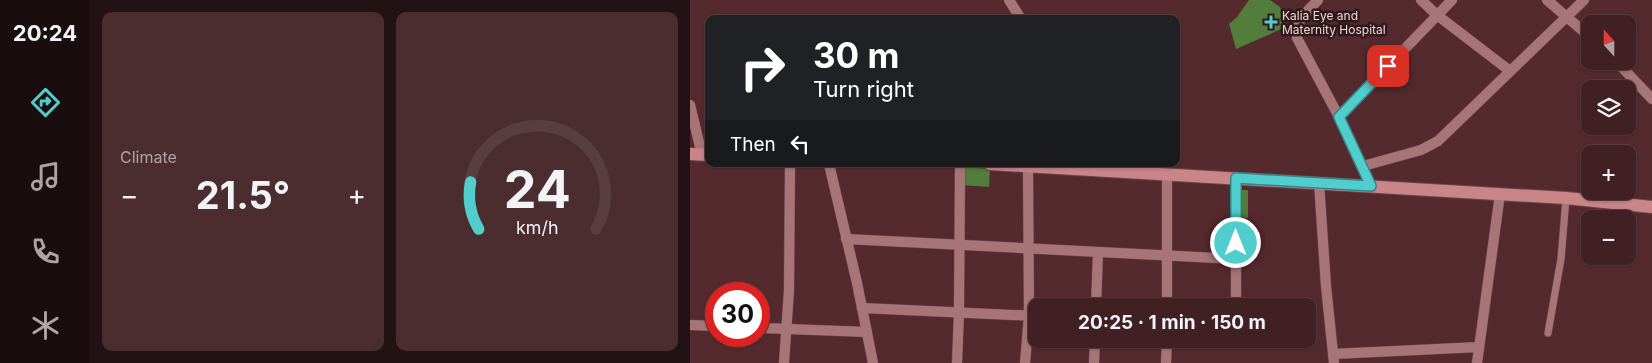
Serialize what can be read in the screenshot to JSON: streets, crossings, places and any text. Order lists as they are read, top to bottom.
{
  "places": {
    "health": ["Kalia Eye and Maternity Hospital"]
  },
  "north": "top",
  "page": {
    "tabs": "20:24",
    "tile": "Climate",
    "map_buttons": ["+", "−"],
    "turn": ["30 m", "Turn right"],
    "then": "Then",
    "heat": ["−", "21.5°", "+"],
    "limit": "30",
    "trip": "20:25 · 1 min · 150 m",
    "gauge": ["24", "km/h"]
  }
}
